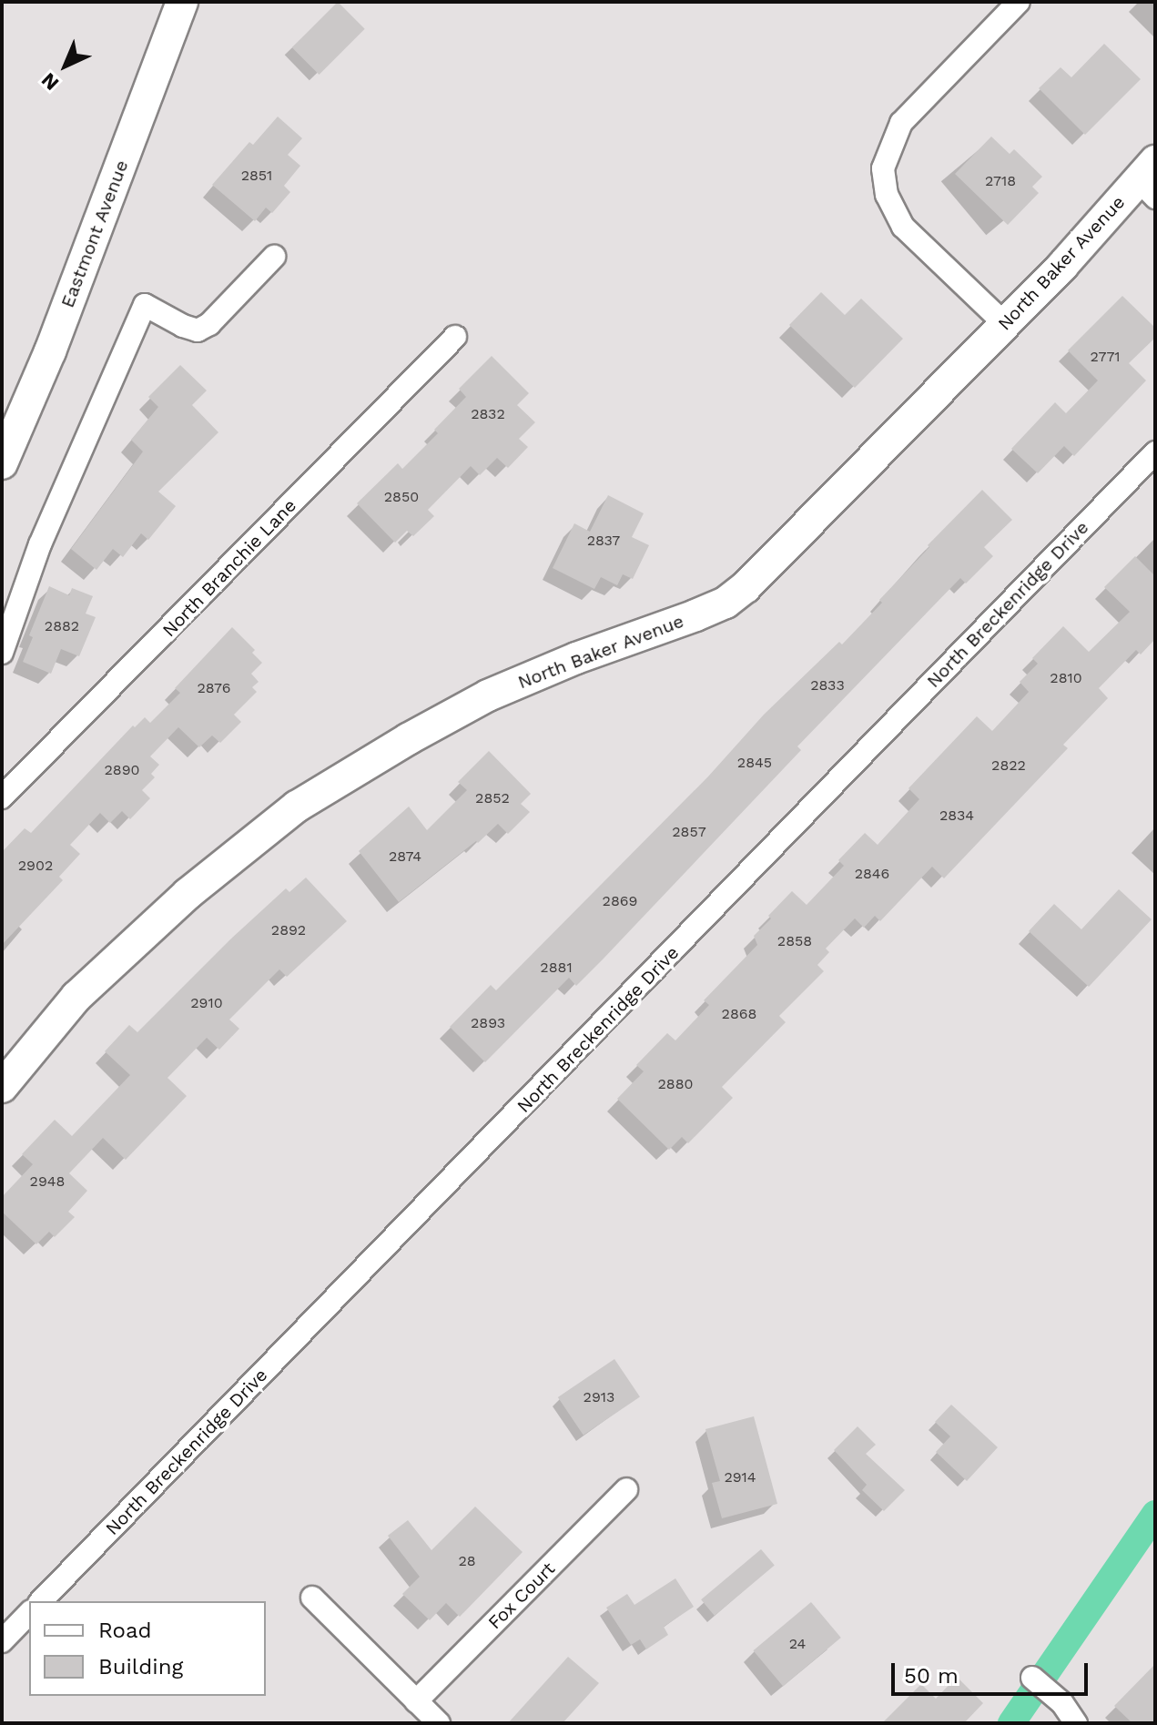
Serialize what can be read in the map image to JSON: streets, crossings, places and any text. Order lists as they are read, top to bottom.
{
  "streets": {
    "main road": ["Eastmont Avenue", "North Baker Avenue"],
    "street": ["North Branchie Lane", "North Breckenridge Drive", "Fox Court"]
  },
  "house_numbers": [
    "2851",
    "2718",
    "2771",
    "2832",
    "2850",
    "2837",
    "2882",
    "2810",
    "2833",
    "2876",
    "2845",
    "2822",
    "2890",
    "2852",
    "2834",
    "2857",
    "2874",
    "2902",
    "2846",
    "2869",
    "2892",
    "2858",
    "2881",
    "2910",
    "2868",
    "2893",
    "2880",
    "2948",
    "2913",
    "2914",
    "28",
    "24"
  ],
  "legend": ["Road", "Building"],
  "scale_bar": "50 m",
  "north": "bottom left"
}
